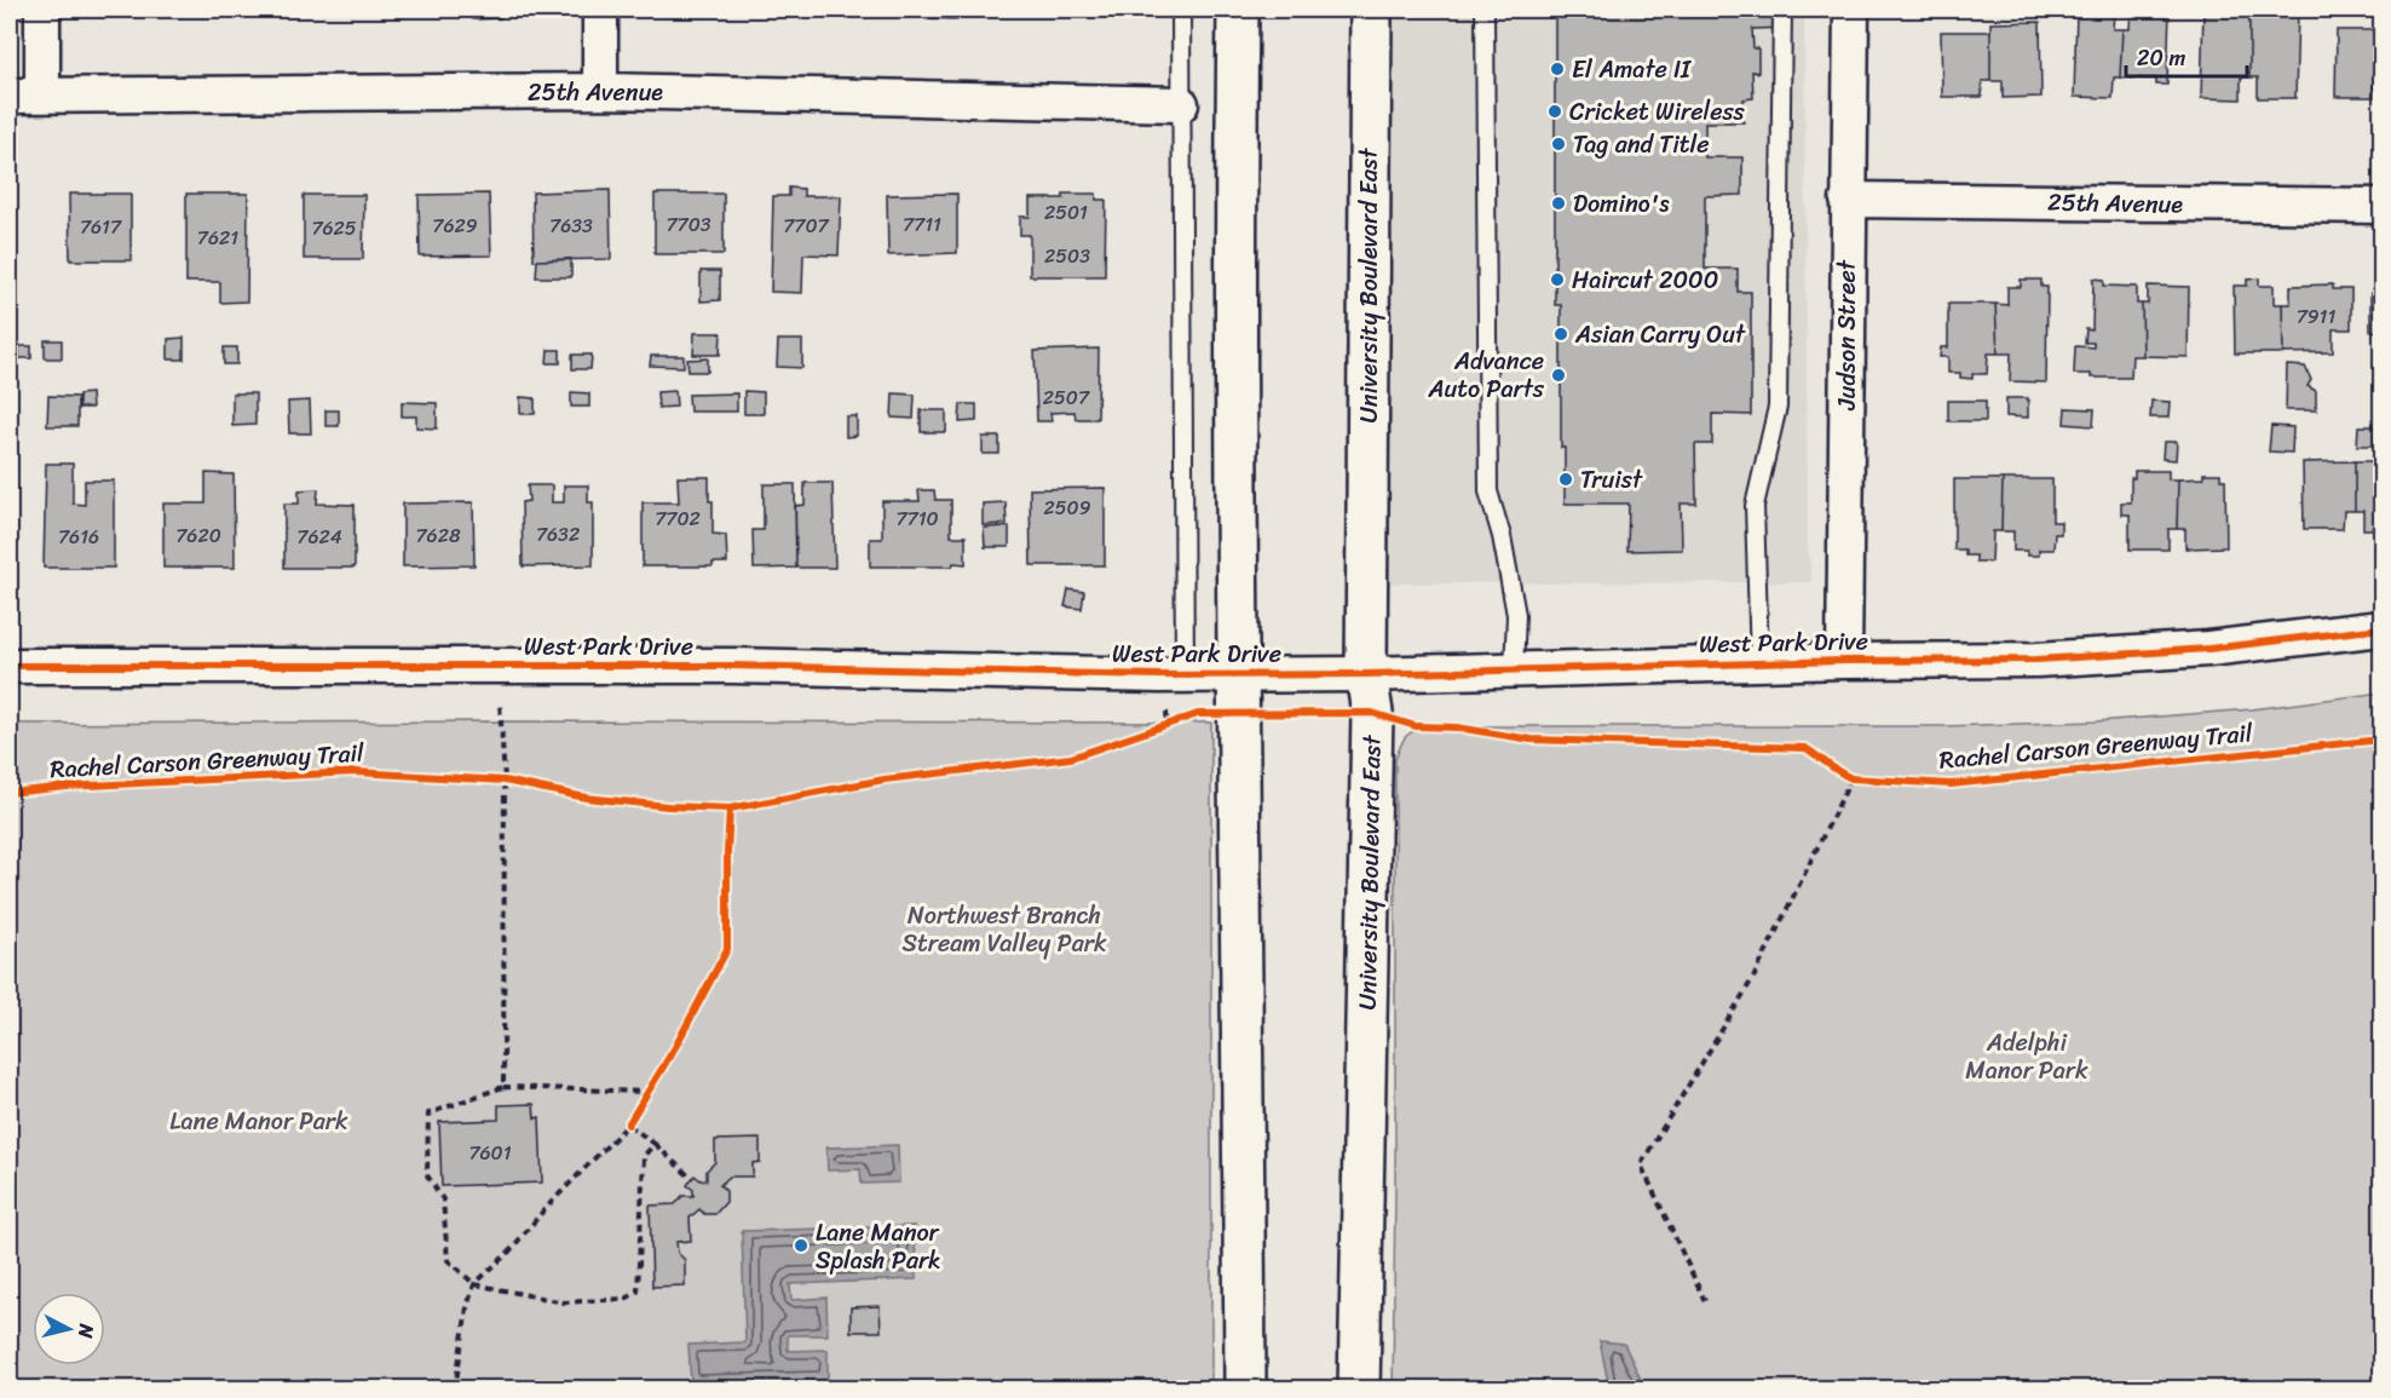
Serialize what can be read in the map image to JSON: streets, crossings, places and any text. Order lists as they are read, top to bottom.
{
  "streets": {
    "main road": ["University Boulevard East"],
    "street": ["25th Avenue", "Judson Street", "West Park Drive"],
    "cycle path": ["Rachel Carson Greenway Trail"]
  },
  "crossings": [
    ["25th Avenue", "Judson Street"],
    ["University Boulevard East", "West Park Drive"],
    ["Judson Street", "West Park Drive"]
  ],
  "parks": ["Northwest Branch Stream Valley Park", "Adelphi Manor Park", "Lane Manor Park"],
  "places": [
    "El Amate II",
    "Cricket Wireless",
    "Tag and Title",
    "Domino's",
    "Haircut 2000",
    "Asian Carry Out",
    "Advance Auto Parts",
    "Truist",
    "Lane Manor Splash Park"
  ],
  "house_numbers": [
    "2501",
    "7703",
    "7711",
    "7629",
    "7633",
    "7707",
    "7617",
    "7625",
    "7621",
    "2503",
    "7911",
    "2507",
    "2509",
    "7702",
    "7710",
    "7632",
    "7620",
    "7628",
    "7616",
    "7624",
    "7601"
  ],
  "scale_bar": "20 m",
  "north": "right"
}
